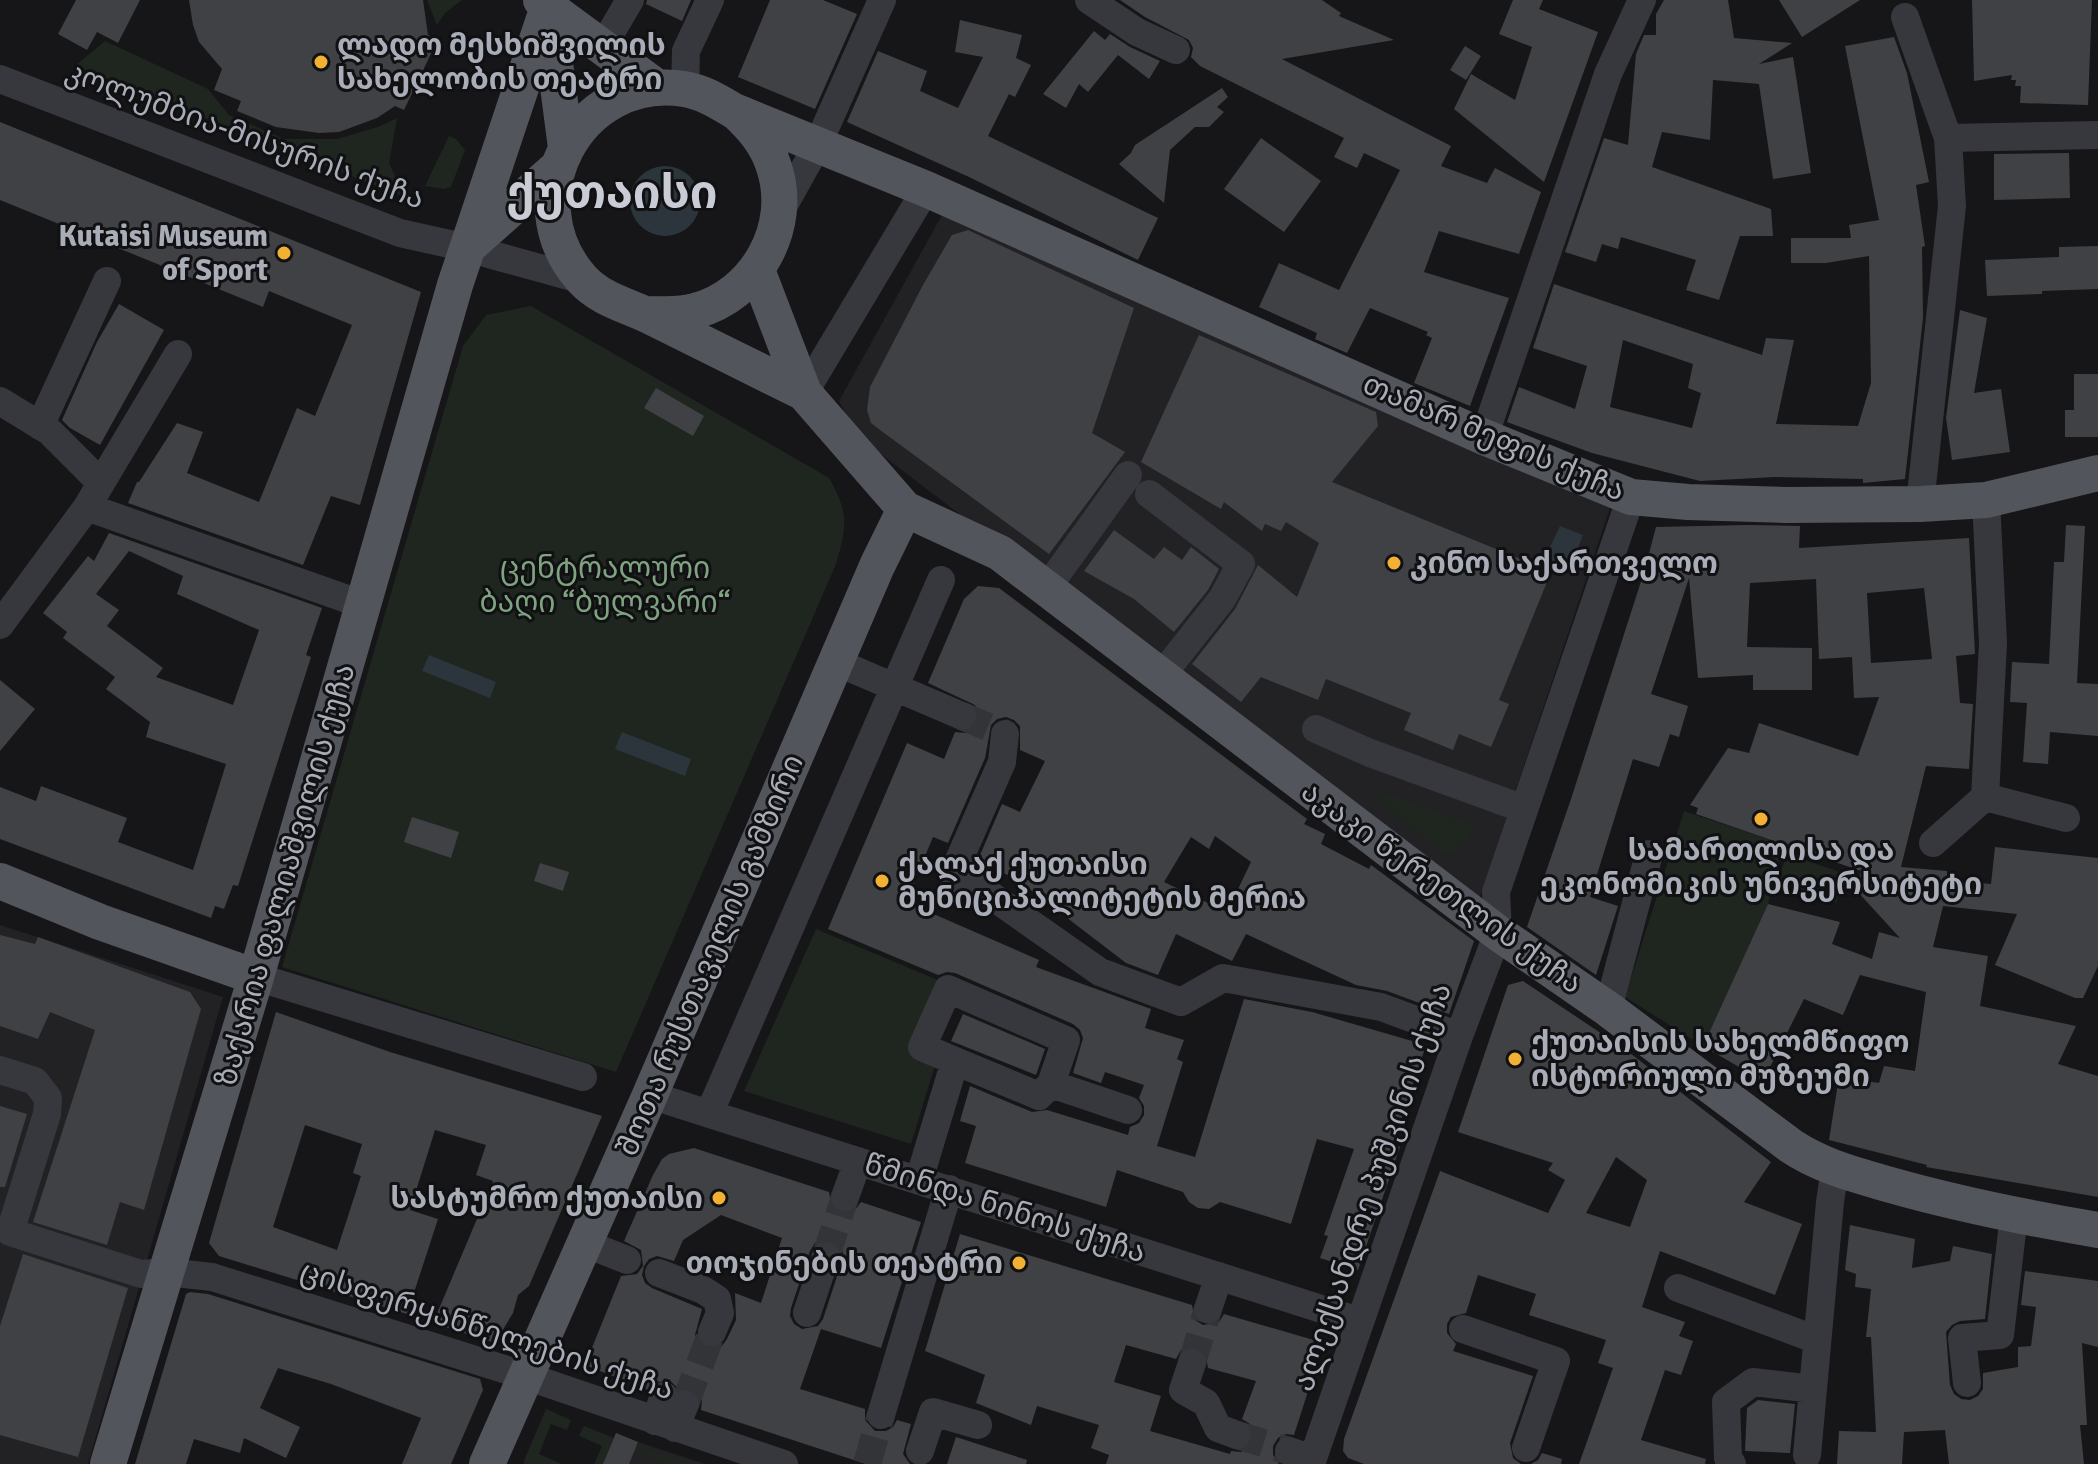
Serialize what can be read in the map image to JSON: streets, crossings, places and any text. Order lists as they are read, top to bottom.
{
  "streets": {
    "main road": [
      "თამარ მეფის ქუჩა",
      "ზაქარია ფალიაშვილის ქუჩა",
      "აკაკი წერეთლის ქუჩა",
      "შოთა რუსთაველის გამზირი"
    ],
    "street": [
      "კოლუმბია-მისურის ქუჩა",
      "ალექსანდრე პუშკინის ქუჩა",
      "წმინდა ნინოს ქუჩა",
      "ცისფერყანწელების ქუჩა"
    ]
  },
  "crossings": [
    ["კოლუმბია-მისურის ქუჩა", "თამარ მეფის ქუჩა"],
    ["კოლუმბია-მისურის ქუჩა", "ზაქარია ფალიაშვილის ქუჩა"],
    ["ზაქარია ფალიაშვილის ქუჩა", "ცისფერყანწელების ქუჩა"],
    ["აკაკი წერეთლის ქუჩა", "შოთა რუსთაველის გამზირი"],
    ["აკაკი წერეთლის ქუჩა", "ალექსანდრე პუშკინის ქუჩა"],
    ["შოთა რუსთაველის გამზირი", "წმინდა ნინოს ქუჩა"],
    ["შოთა რუსთაველის გამზირი", "ცისფერყანწელების ქუჩა"],
    ["ალექსანდრე პუშკინის ქუჩა", "წმინდა ნინოს ქუჩა"]
  ],
  "districts": ["ქუთაისი"],
  "parks": ["ცენტრალური ბაღი “ბულვარი“"],
  "places": [
    "ლადო მესხიშვილის სახელობის თეატრი",
    "Kutaisi Museum of Sport",
    "კინო საქართველო",
    "სამართლისა და ეკონომიკის უნივერსიტეტი",
    "ქალაქ ქუთაისი მუნიციპალიტეტის მერია",
    "ქუთაისის სახელმწიფო ისტორიული მუზეუმი",
    "სასტუმრო ქუთაისი",
    "თოჯინების თეატრი"
  ]
}
